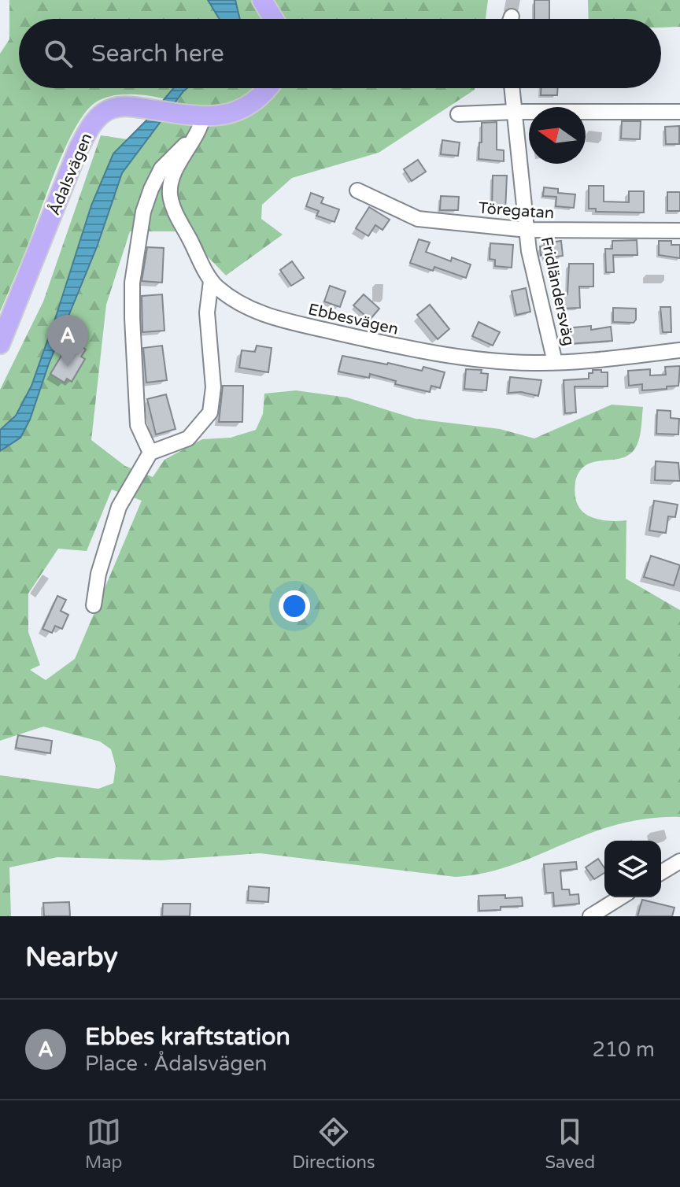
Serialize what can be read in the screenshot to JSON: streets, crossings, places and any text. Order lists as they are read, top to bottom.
{
  "streets": {
    "main road": ["Ådalsvägen"],
    "street": ["Töregatan", "Fridländersväg", "Ebbesvägen"]
  },
  "crossings": [
    ["Ådalsvägen", "Ebbesvägen"],
    ["Töregatan", "Fridländersväg"],
    ["Fridländersväg", "Ebbesvägen"]
  ],
  "north": "left",
  "page": {
    "search": "Search here",
    "pins": "A",
    "heading": "Nearby",
    "list": [
      {
        "mark": "A",
        "name": "Ebbes kraftstation",
        "note": "Place · Ådalsvägen",
        "value": "210 m"
      }
    ],
    "nav": ["Map", "Directions", "Saved"]
  }
}
